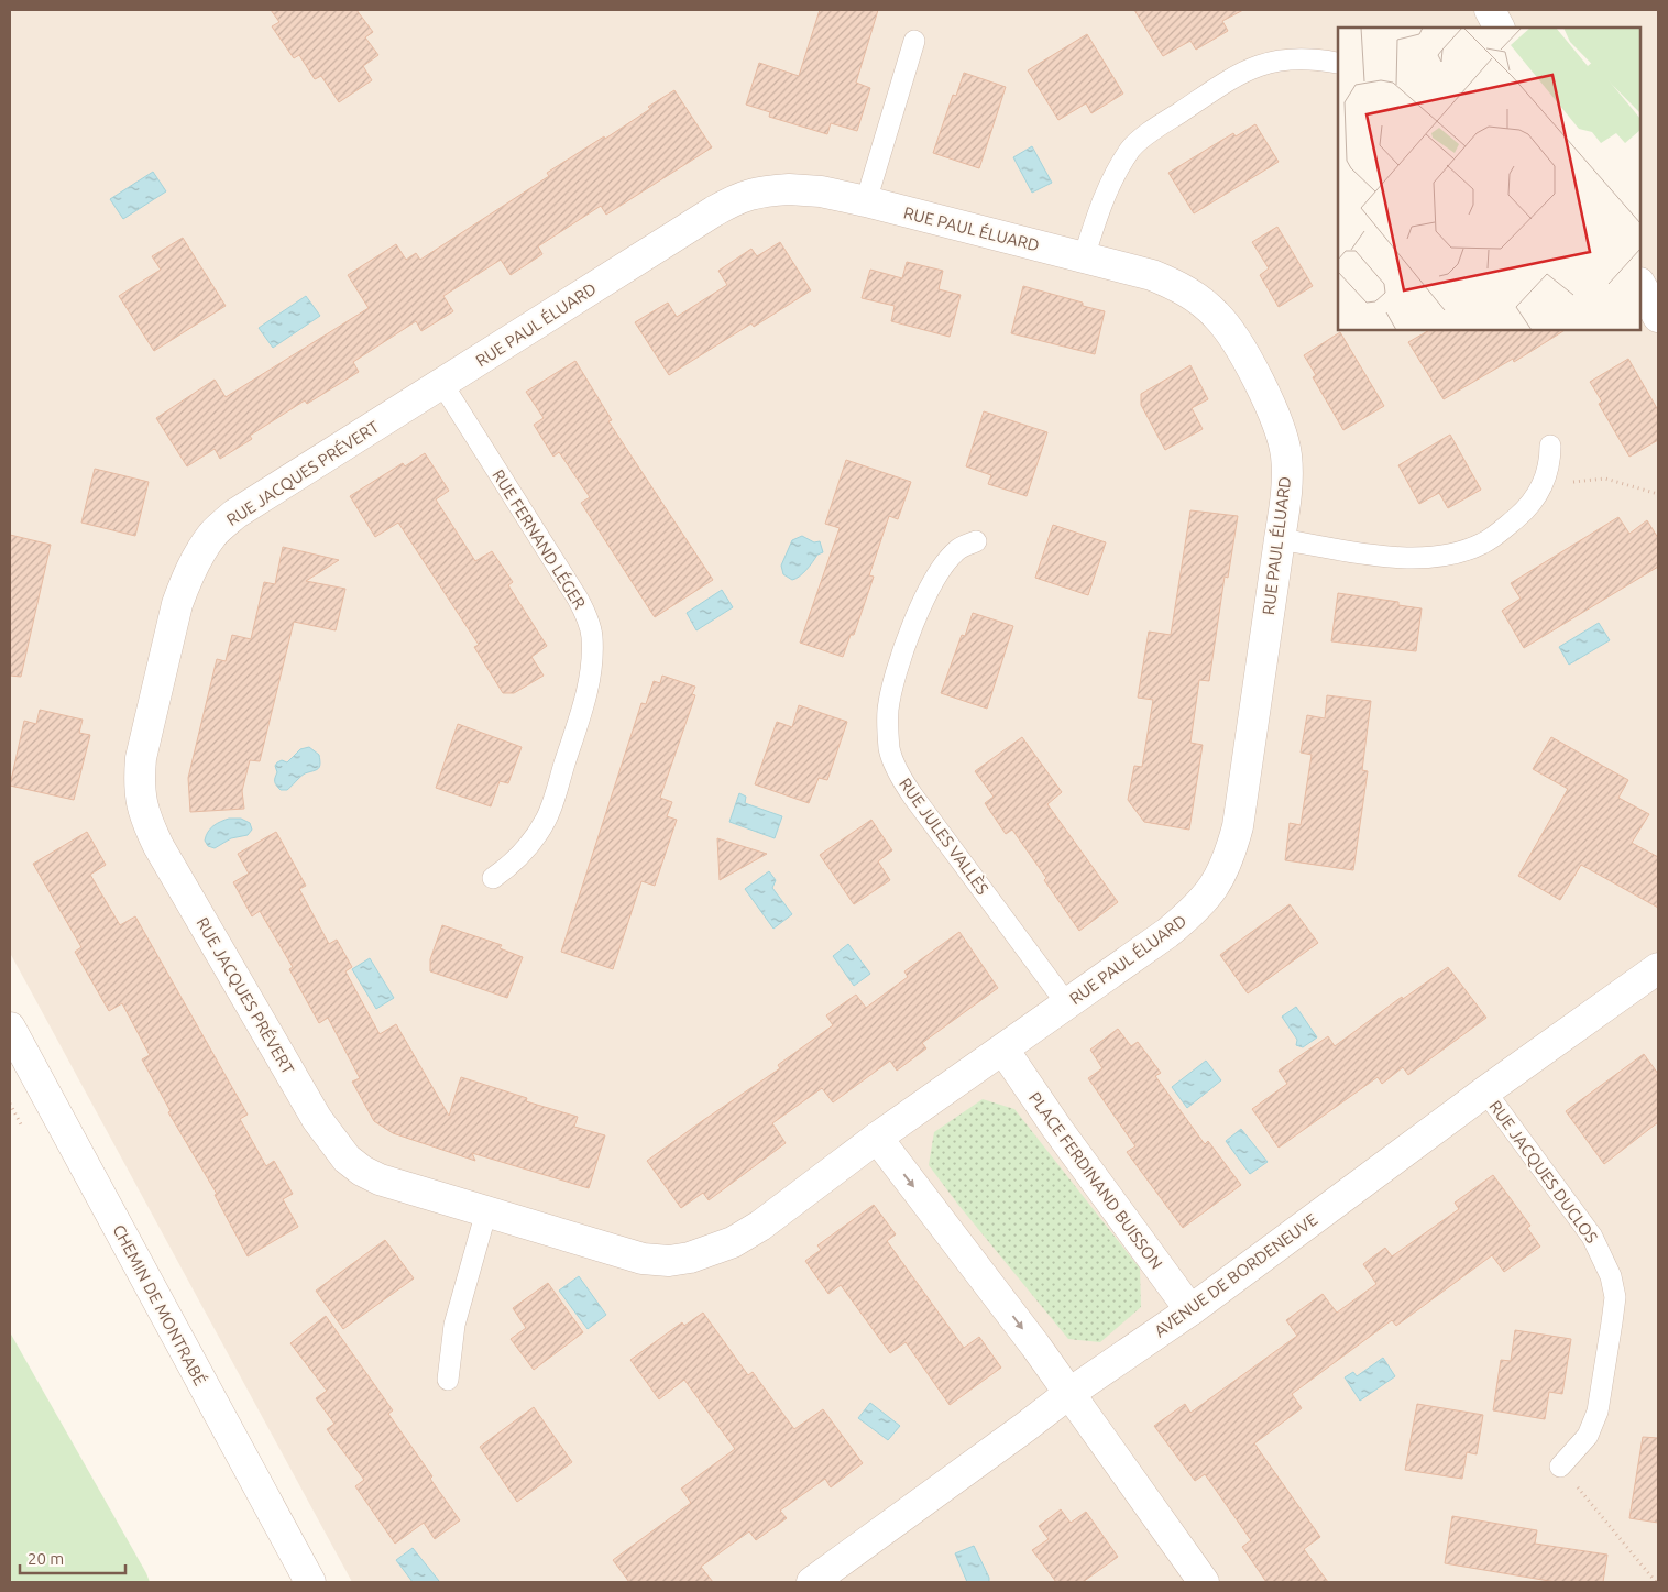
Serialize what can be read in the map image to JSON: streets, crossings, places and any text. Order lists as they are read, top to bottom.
{
  "streets": {
    "street": [
      "RUE PAUL ÉLUARD",
      "RUE JACQUES PRÉVERT",
      "PLACE FERDINAND BUISSON",
      "AVENUE DE BORDENEUVE",
      "CHEMIN DE MONTRABÉ"
    ],
    "lane": ["RUE FERNAND LÉGER", "RUE JULES VALLÈS", "RUE JACQUES DUCLOS"]
  },
  "crossings": [
    ["RUE PAUL ÉLUARD", "RUE JACQUES PRÉVERT"],
    ["RUE PAUL ÉLUARD", "RUE FERNAND LÉGER"],
    ["RUE PAUL ÉLUARD", "RUE JULES VALLÈS"],
    ["RUE PAUL ÉLUARD", "PLACE FERDINAND BUISSON"],
    ["RUE JACQUES PRÉVERT", "RUE FERNAND LÉGER"],
    ["RUE JACQUES DUCLOS", "AVENUE DE BORDENEUVE"],
    ["PLACE FERDINAND BUISSON", "AVENUE DE BORDENEUVE"]
  ],
  "scale_bar": "20 m"
}
